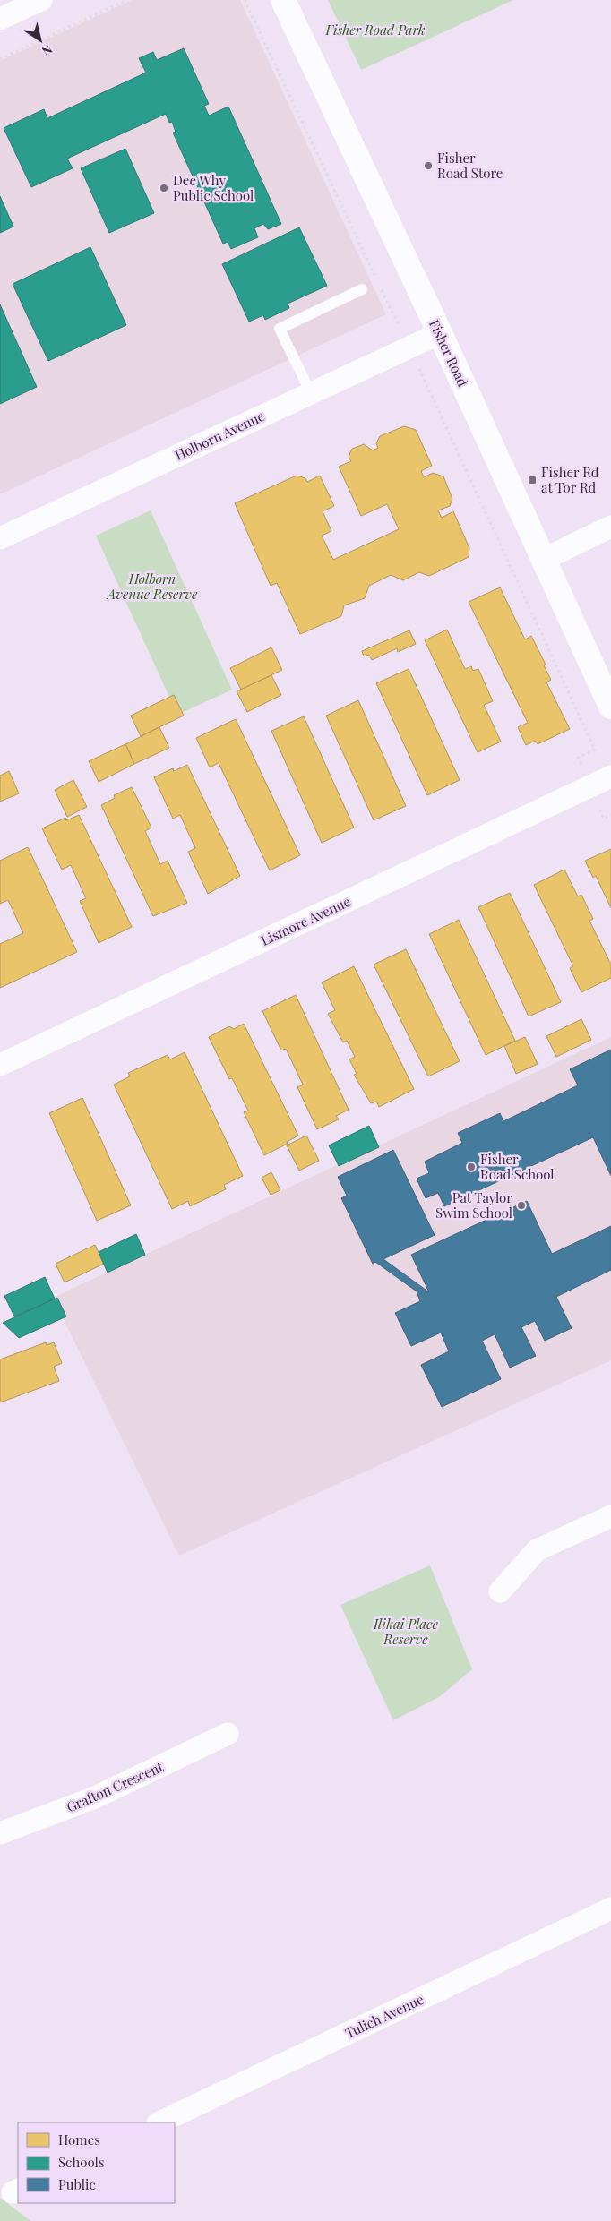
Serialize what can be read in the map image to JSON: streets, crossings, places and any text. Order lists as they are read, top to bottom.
{
  "streets": {
    "main road": ["Fisher Road"],
    "street": [
      "Holborn Avenue",
      "Lismore Avenue",
      "Grafton Crescent",
      "Tulich Avenue"
    ]
  },
  "crossings": [
    ["Fisher Road", "Holborn Avenue"]
  ],
  "parks": ["Fisher Road Park", "Holborn Avenue Reserve", "Ilikai Place Reserve"],
  "places": {
    "other": [
      "Fisher Road Store",
      "Dee Why Public School",
      "Fisher Road School",
      "Pat Taylor Swim School"
    ],
    "transit": ["Fisher Rd at Tor Rd"]
  },
  "legend": ["Homes", "Schools", "Public"],
  "north": "bottom right"
}
